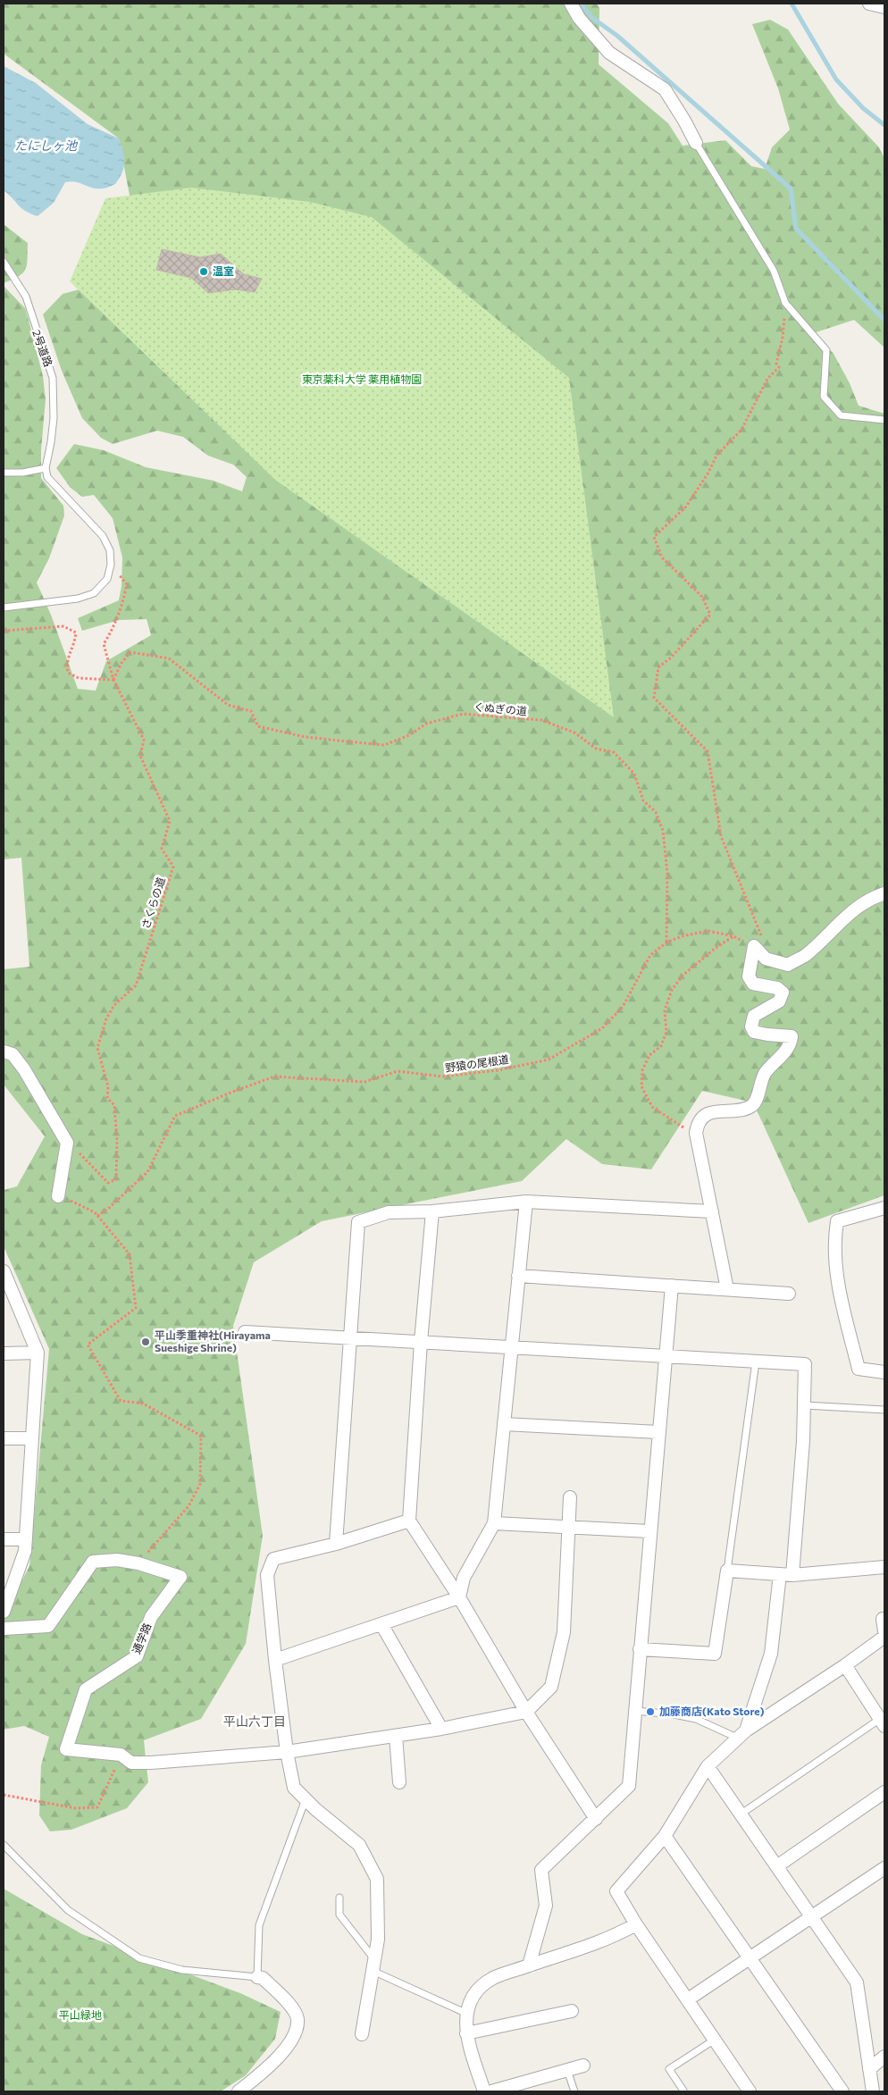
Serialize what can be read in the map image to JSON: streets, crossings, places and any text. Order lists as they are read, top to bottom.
{
  "streets": {
    "street": ["通学路"],
    "lane": ["2号道路"],
    "path": ["くぬぎの道", "さくらの道", "野猿の尾根道"]
  },
  "crossings": [
    ["くぬぎの道", "さくらの道"],
    ["くぬぎの道", "野猿の尾根道"]
  ],
  "districts": ["平山六丁目"],
  "water": ["たにしヶ池"],
  "parks": ["東京薬科大学 薬用植物園", "平山緑地"],
  "places": ["温室", "平山季重神社(Hirayama Sueshige Shrine)", "加藤商店(Kato Store)"]
}
